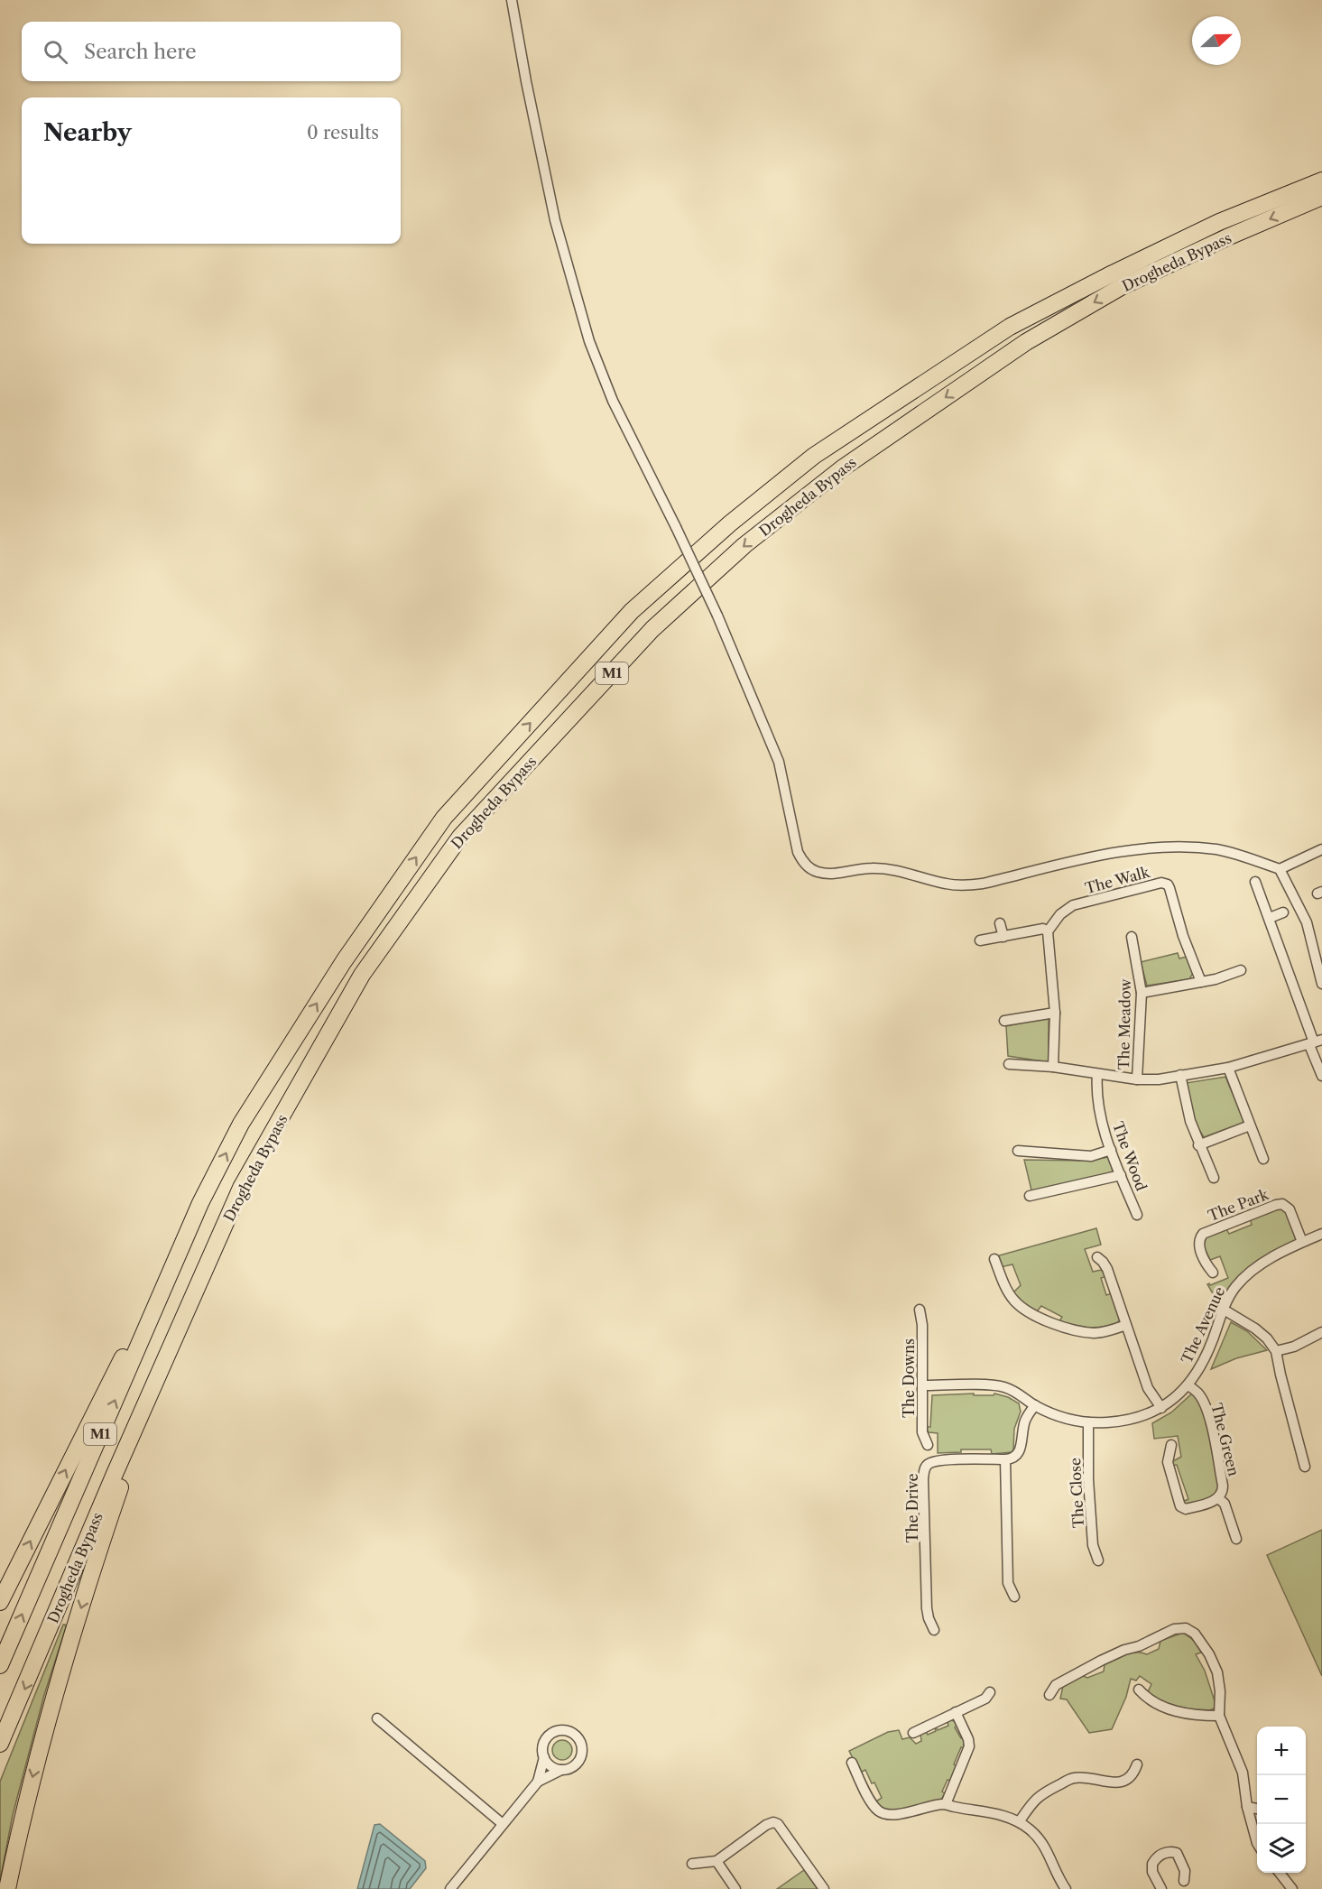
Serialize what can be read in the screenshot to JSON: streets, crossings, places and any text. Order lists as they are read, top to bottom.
{
  "streets": {
    "highway": ["Drogheda Bypass", "M1"],
    "street": [
      "The Walk",
      "The Meadow",
      "The Wood",
      "The Park",
      "The Avenue",
      "The Downs",
      "The Green",
      "The Close",
      "The Drive"
    ]
  },
  "crossings": [
    ["The Park", "The Avenue"],
    ["The Avenue", "The Downs"],
    ["The Avenue", "The Green"],
    ["The Avenue", "The Close"]
  ],
  "north": "right",
  "page": {
    "search": "Search here",
    "heading": ["Nearby", "0 results"],
    "map_buttons": ["+", "−"]
  }
}
